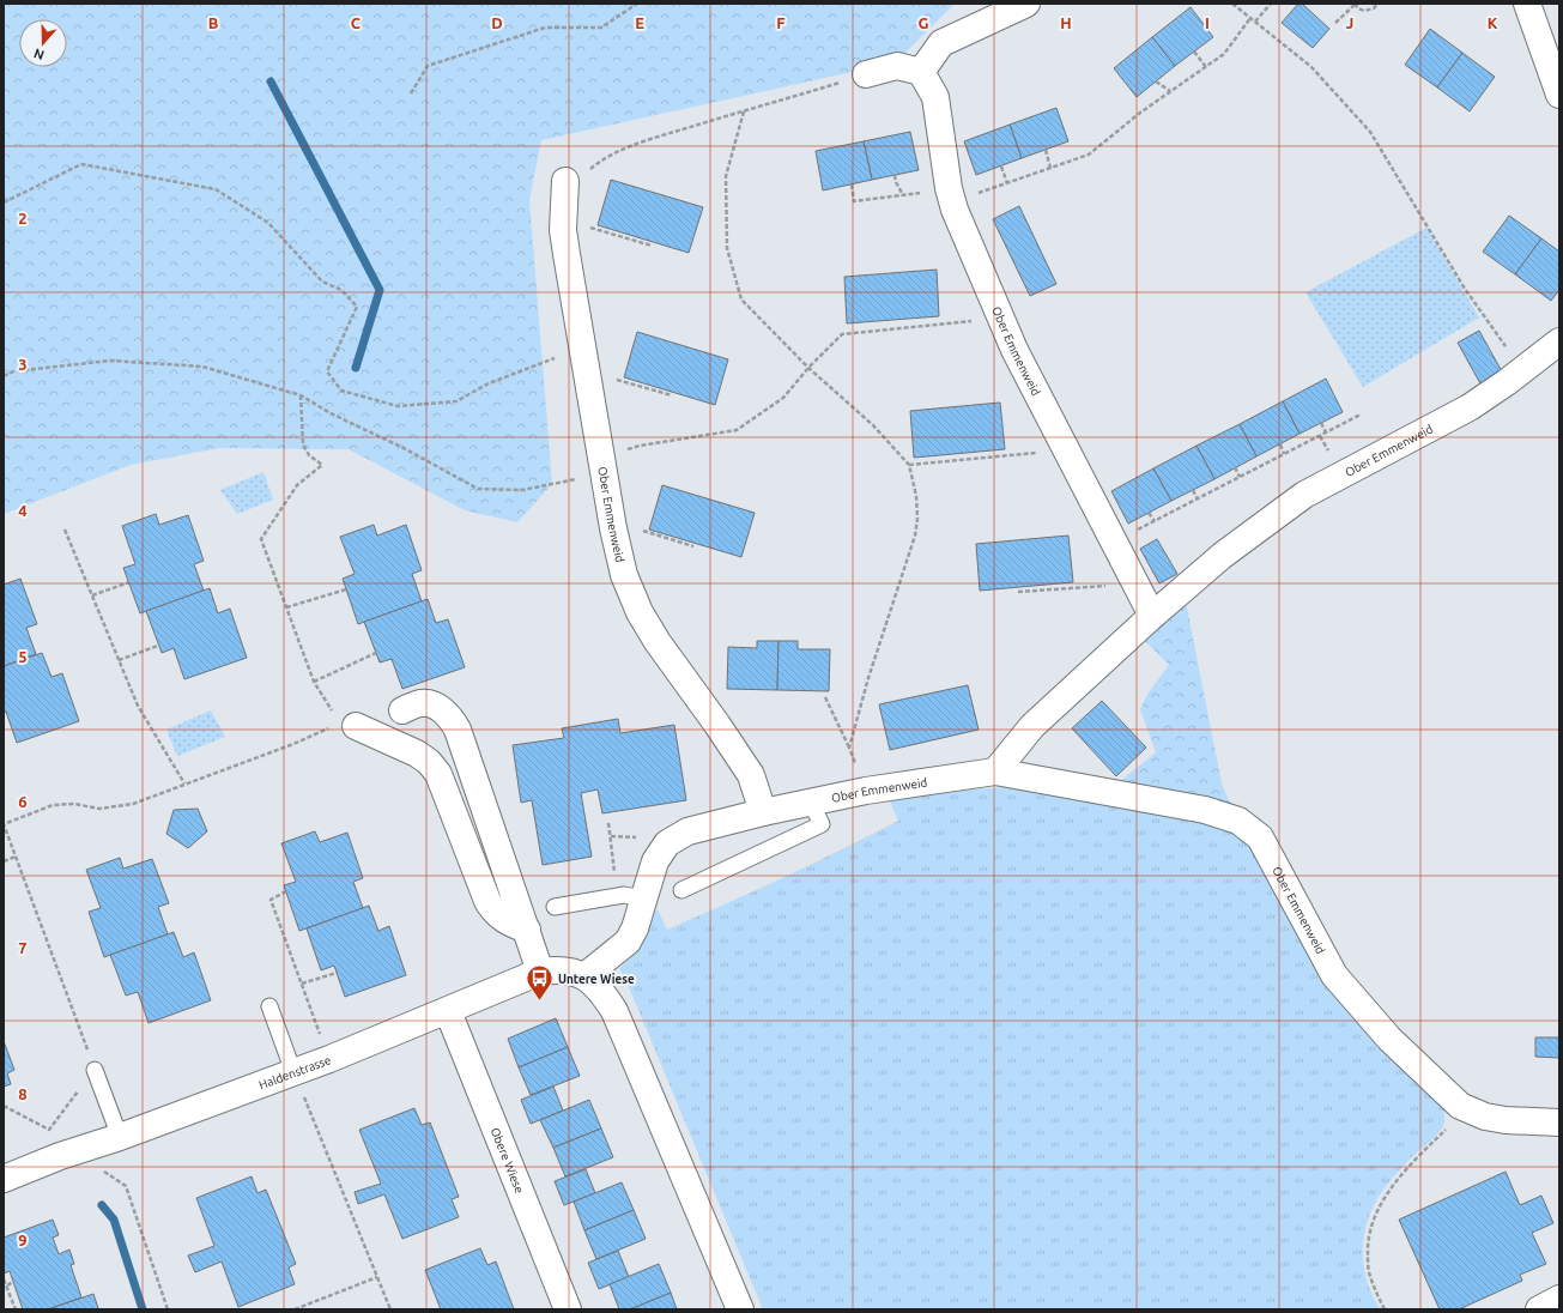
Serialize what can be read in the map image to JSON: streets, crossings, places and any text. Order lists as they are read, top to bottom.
{
  "streets": {
    "street": ["Ober Emmenweid", "Haldenstrasse", "Obere Wiese"]
  },
  "crossings": [
    ["Ober Emmenweid", "Haldenstrasse"],
    ["Haldenstrasse", "Obere Wiese"]
  ],
  "places": {
    "bus stop": ["Untere Wiese"]
  },
  "north": "bottom",
  "grid": {
    "columns": [
      "B",
      "C",
      "D",
      "E",
      "F",
      "G",
      "H",
      "I",
      "J",
      "K"
    ],
    "rows": [
      "2",
      "3",
      "4",
      "5",
      "6",
      "7",
      "8",
      "9"
    ]
  }
}
